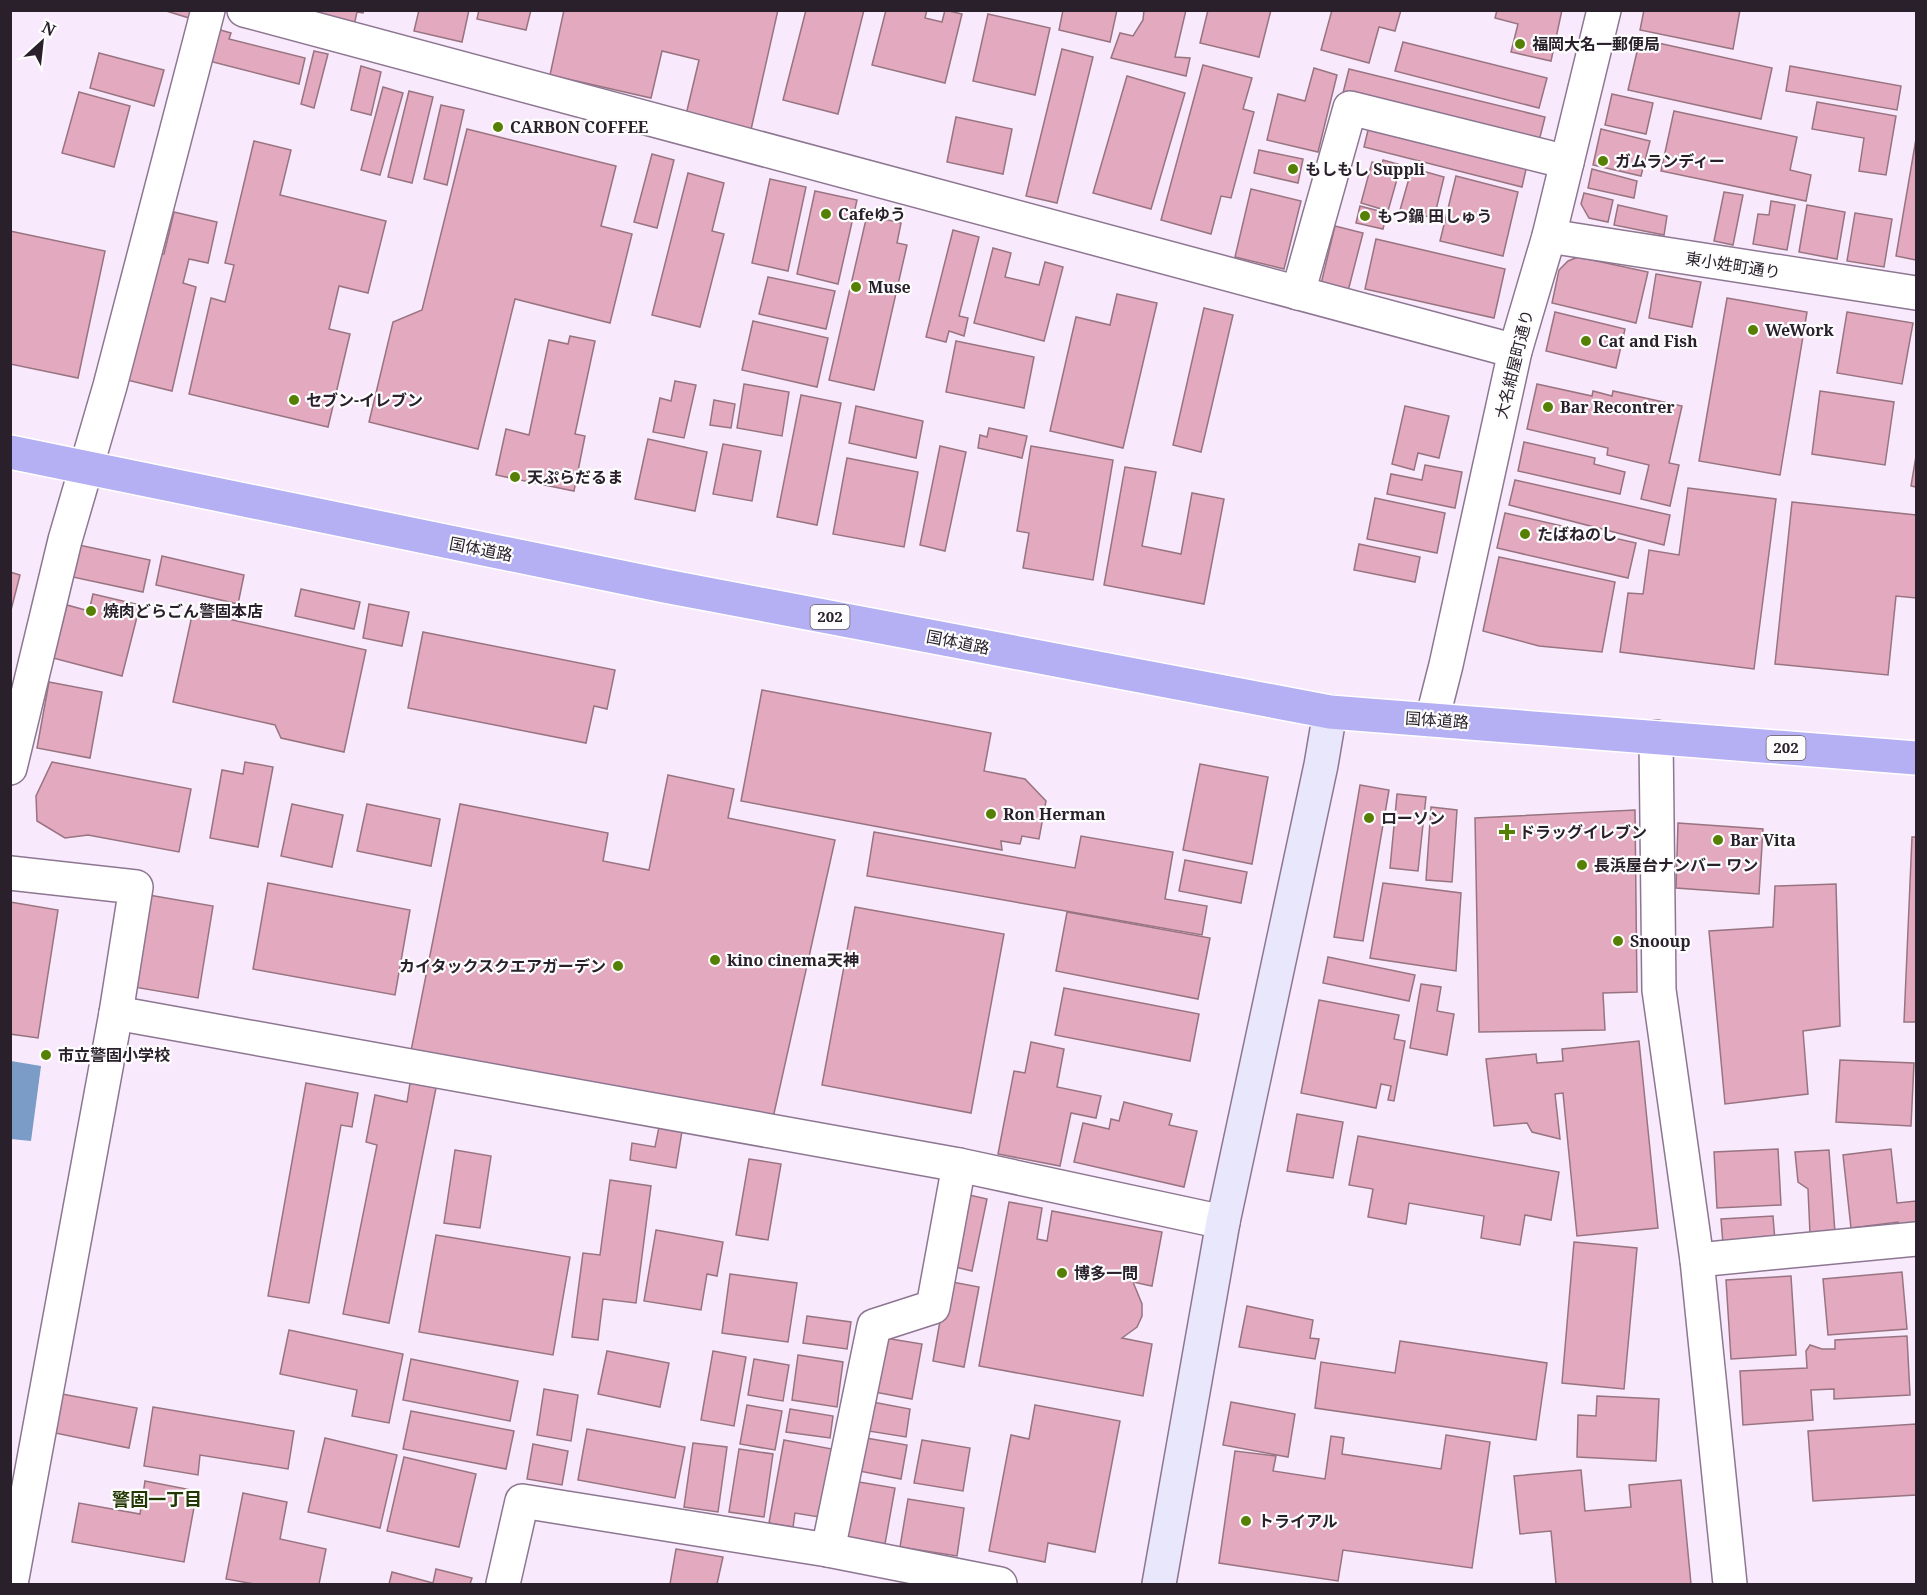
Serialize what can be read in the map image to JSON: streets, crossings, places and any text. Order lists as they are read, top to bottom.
{
  "streets": {
    "highway": ["国体道路", "202"],
    "street": ["東小姓町通り", "大名紺屋町通り"]
  },
  "crossings": [
    ["東小姓町通り", "大名紺屋町通り"],
    ["大名紺屋町通り", "国体道路"]
  ],
  "districts": ["警固一丁目"],
  "places": {
    "other": [
      "福岡大名一郵便局",
      "CARBON COFFEE",
      "ガムランディー",
      "もしもし Suppli",
      "Cafeゆう",
      "もつ鍋 田しゅう",
      "Muse",
      "WeWork",
      "Cat and Fish",
      "セブン-イレブン",
      "Bar Recontrer",
      "天ぷらだるま",
      "たばねのし",
      "焼肉どらごん警固本店",
      "Ron Herman",
      "ローソン",
      "Bar Vita",
      "長浜屋台ナンバー ワン",
      "Snooup",
      "kino cinema天神",
      "カイタックスクエアガーデン",
      "市立警固小学校",
      "博多一問",
      "トライアル"
    ],
    "health": ["ドラッグイレブン"]
  },
  "north": "top right"
}
